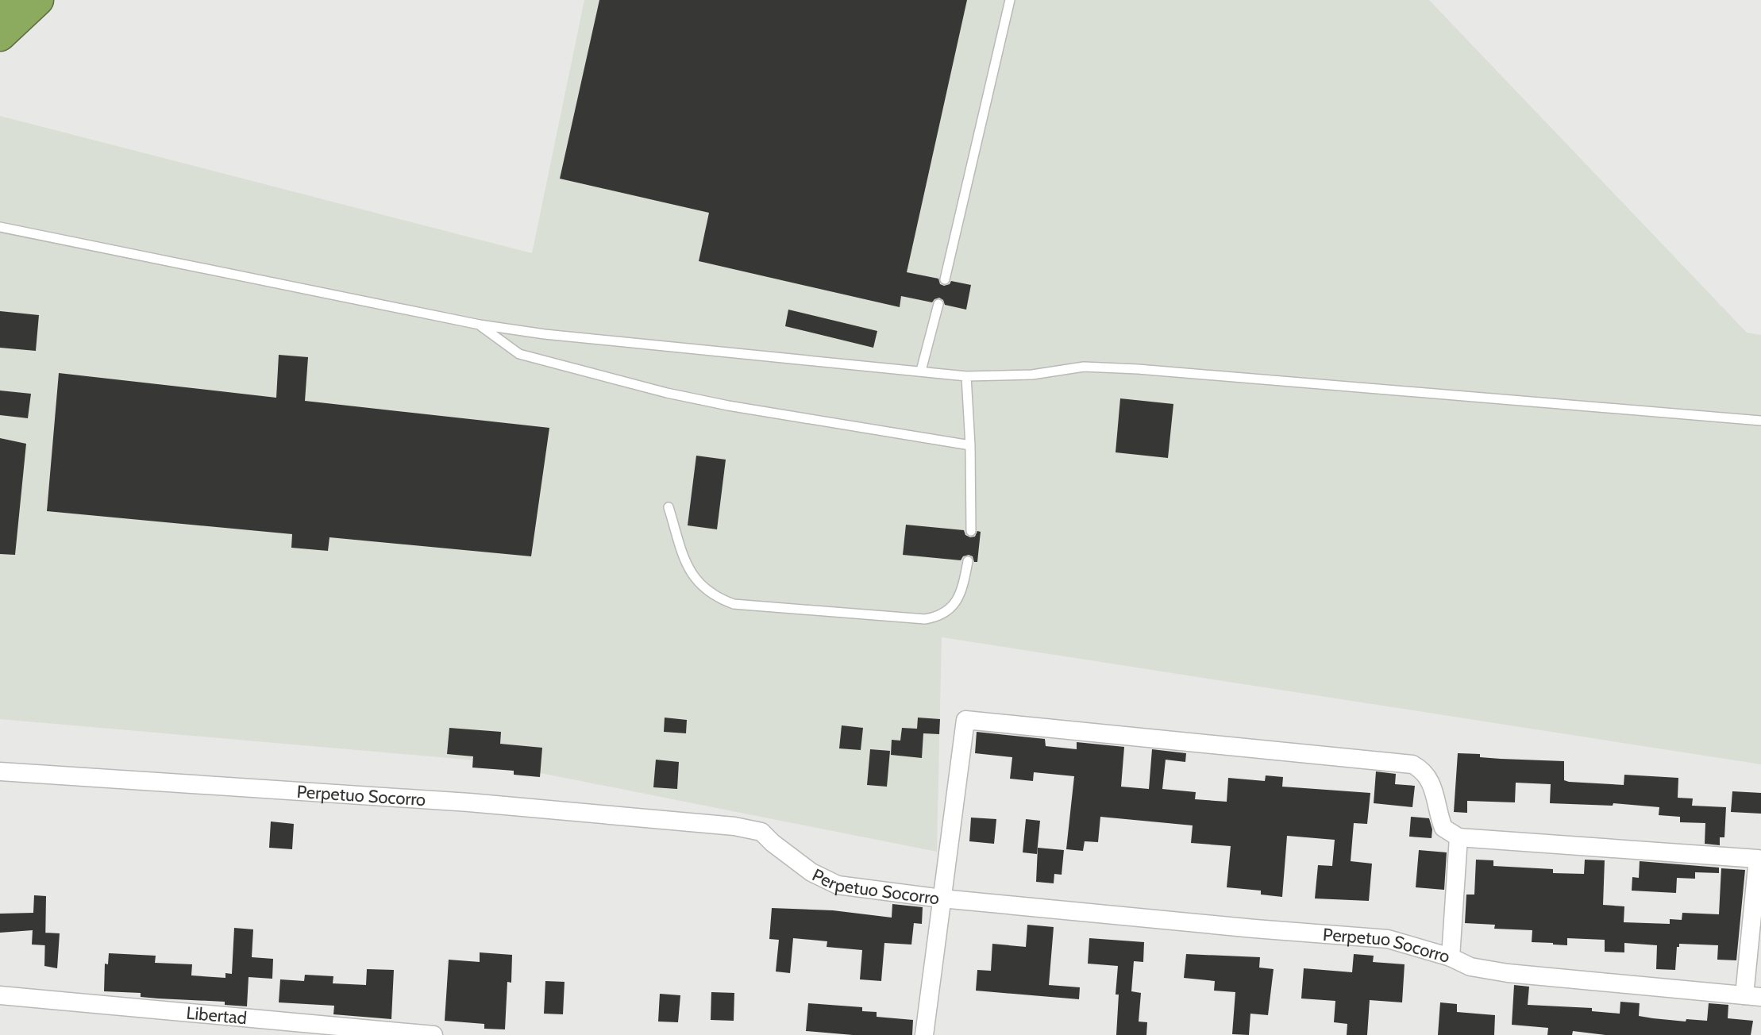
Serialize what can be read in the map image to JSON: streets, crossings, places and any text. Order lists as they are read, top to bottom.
{
  "streets": {
    "street": ["Perpetuo Socorro", "Libertad"]
  }
}
